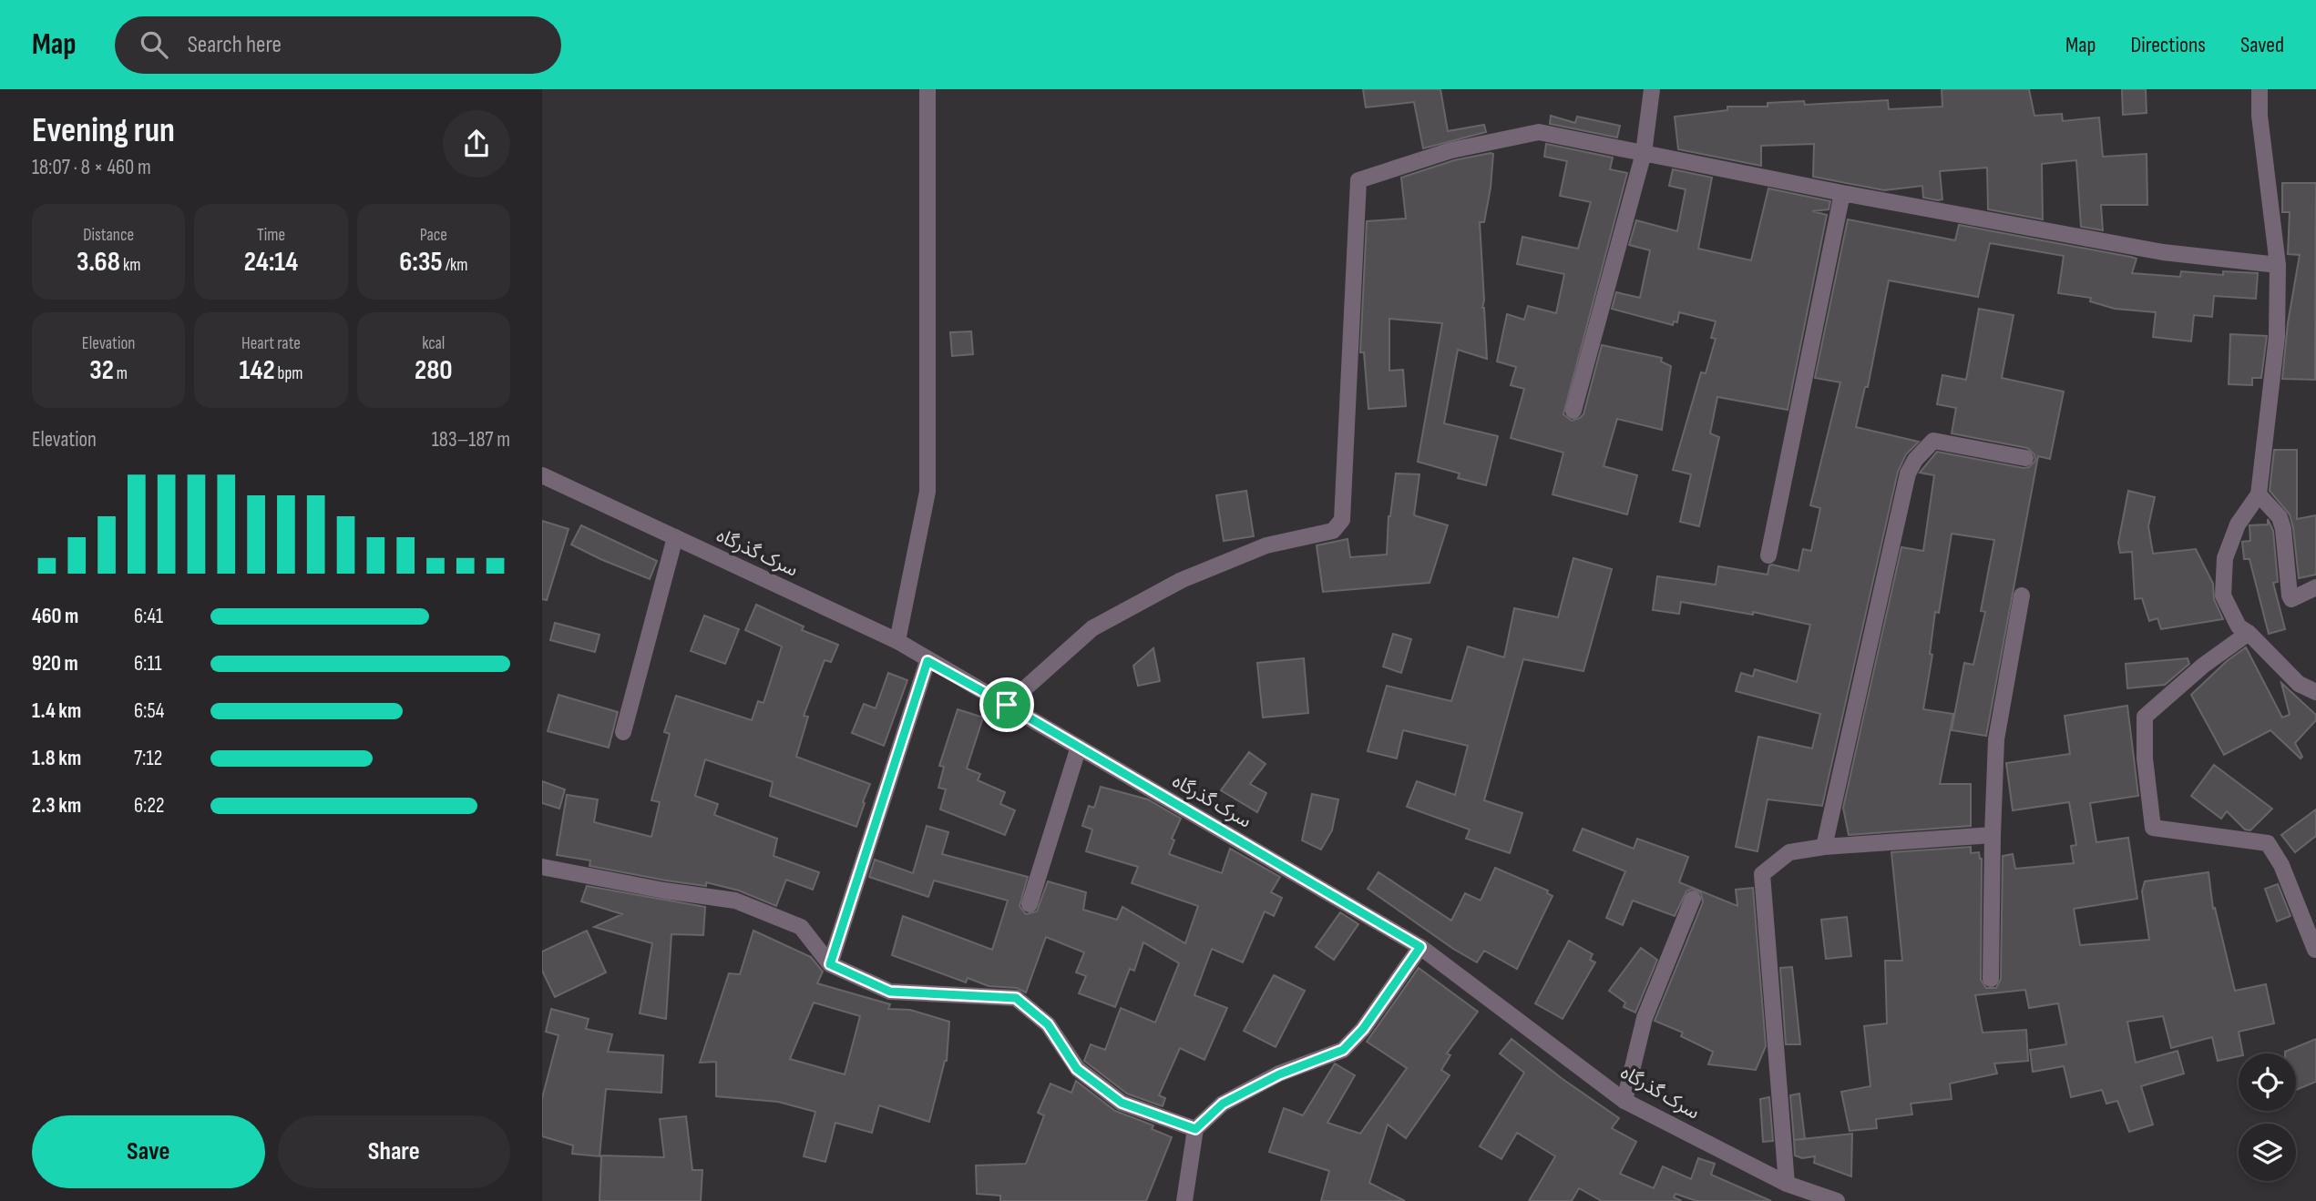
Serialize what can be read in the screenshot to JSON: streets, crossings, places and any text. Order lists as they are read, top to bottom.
{
  "streets": {
    "street": ["سرک گذرگاه"]
  },
  "page": {
    "header": "Map",
    "search": "Search here",
    "nav": ["Map", "Directions", "Saved"],
    "heading": ["Evening run", "18:07 · 8 × 460 m"],
    "stats": [
      ["Distance", "3.68 km"],
      ["Time", "24:14"],
      ["Pace", "6:35 /km"],
      ["Elevation", "32 m"],
      ["Heart rate", "142 bpm"],
      ["kcal", "280"]
    ],
    "chart": ["Elevation", "183–187 m"],
    "list": [
      {
        "name": "460 m",
        "note": "6:41"
      },
      {
        "name": "920 m",
        "note": "6:11"
      },
      {
        "name": "1.4 km",
        "note": "6:54"
      },
      {
        "name": "1.8 km",
        "note": "7:12"
      },
      {
        "name": "2.3 km",
        "note": "6:22"
      }
    ],
    "buttons": ["Save", "Share"]
  }
}
